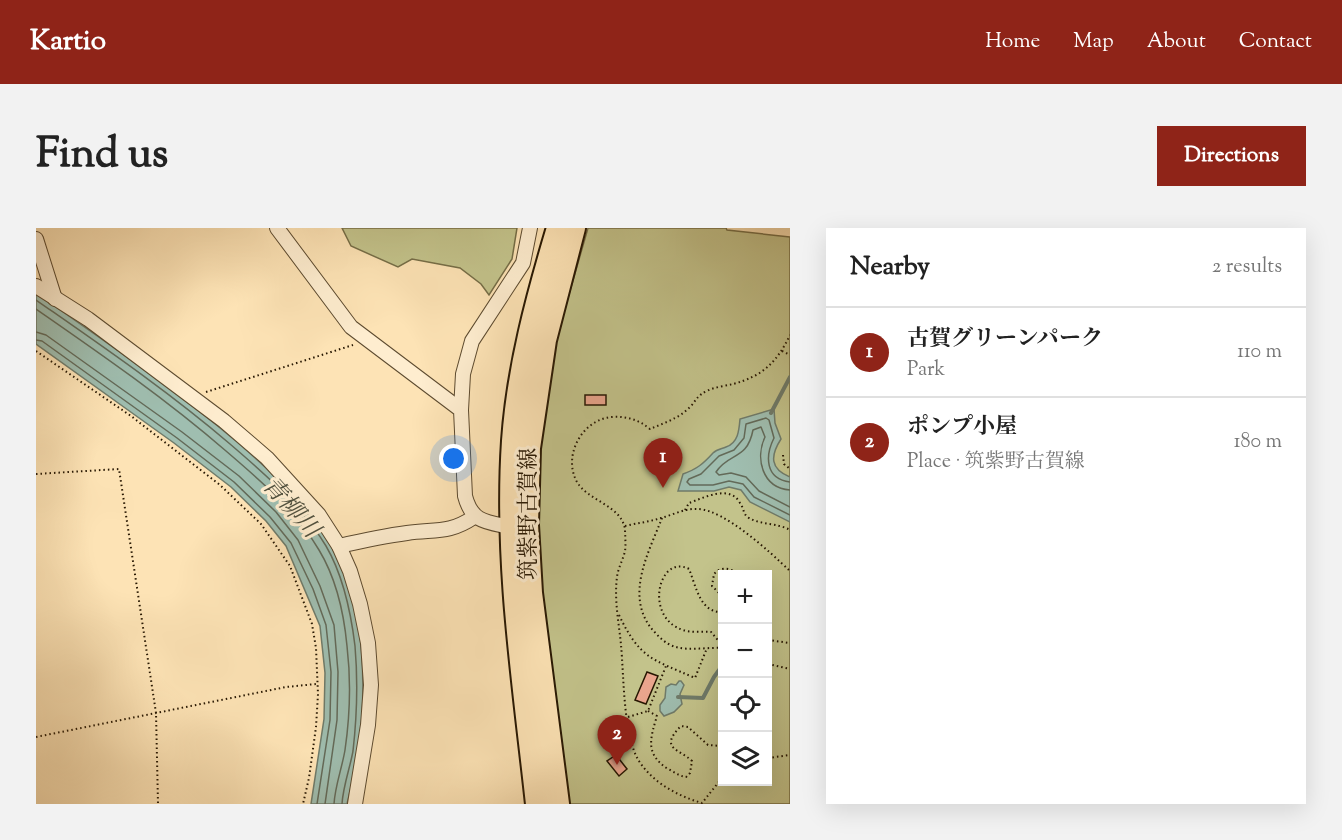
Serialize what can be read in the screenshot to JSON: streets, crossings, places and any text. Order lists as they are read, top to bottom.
{
  "streets": {
    "main road": ["筑紫野古賀線"]
  },
  "water": ["青柳川"],
  "page": {
    "header": "Kartio",
    "nav": [
      "Home",
      "Map",
      "About",
      "Contact"
    ],
    "title": "Find us",
    "buttons": "Directions",
    "heading": ["Nearby", "2 results"],
    "list": [
      {
        "mark": "1",
        "name": "古賀グリーンパーク",
        "note": "Park",
        "value": "110 m"
      },
      {
        "mark": "2",
        "name": "ポンプ小屋",
        "note": "Place · 筑紫野古賀線",
        "value": "180 m"
      }
    ],
    "pins": ["1", "2"],
    "map_buttons": ["+", "−"]
  }
}
